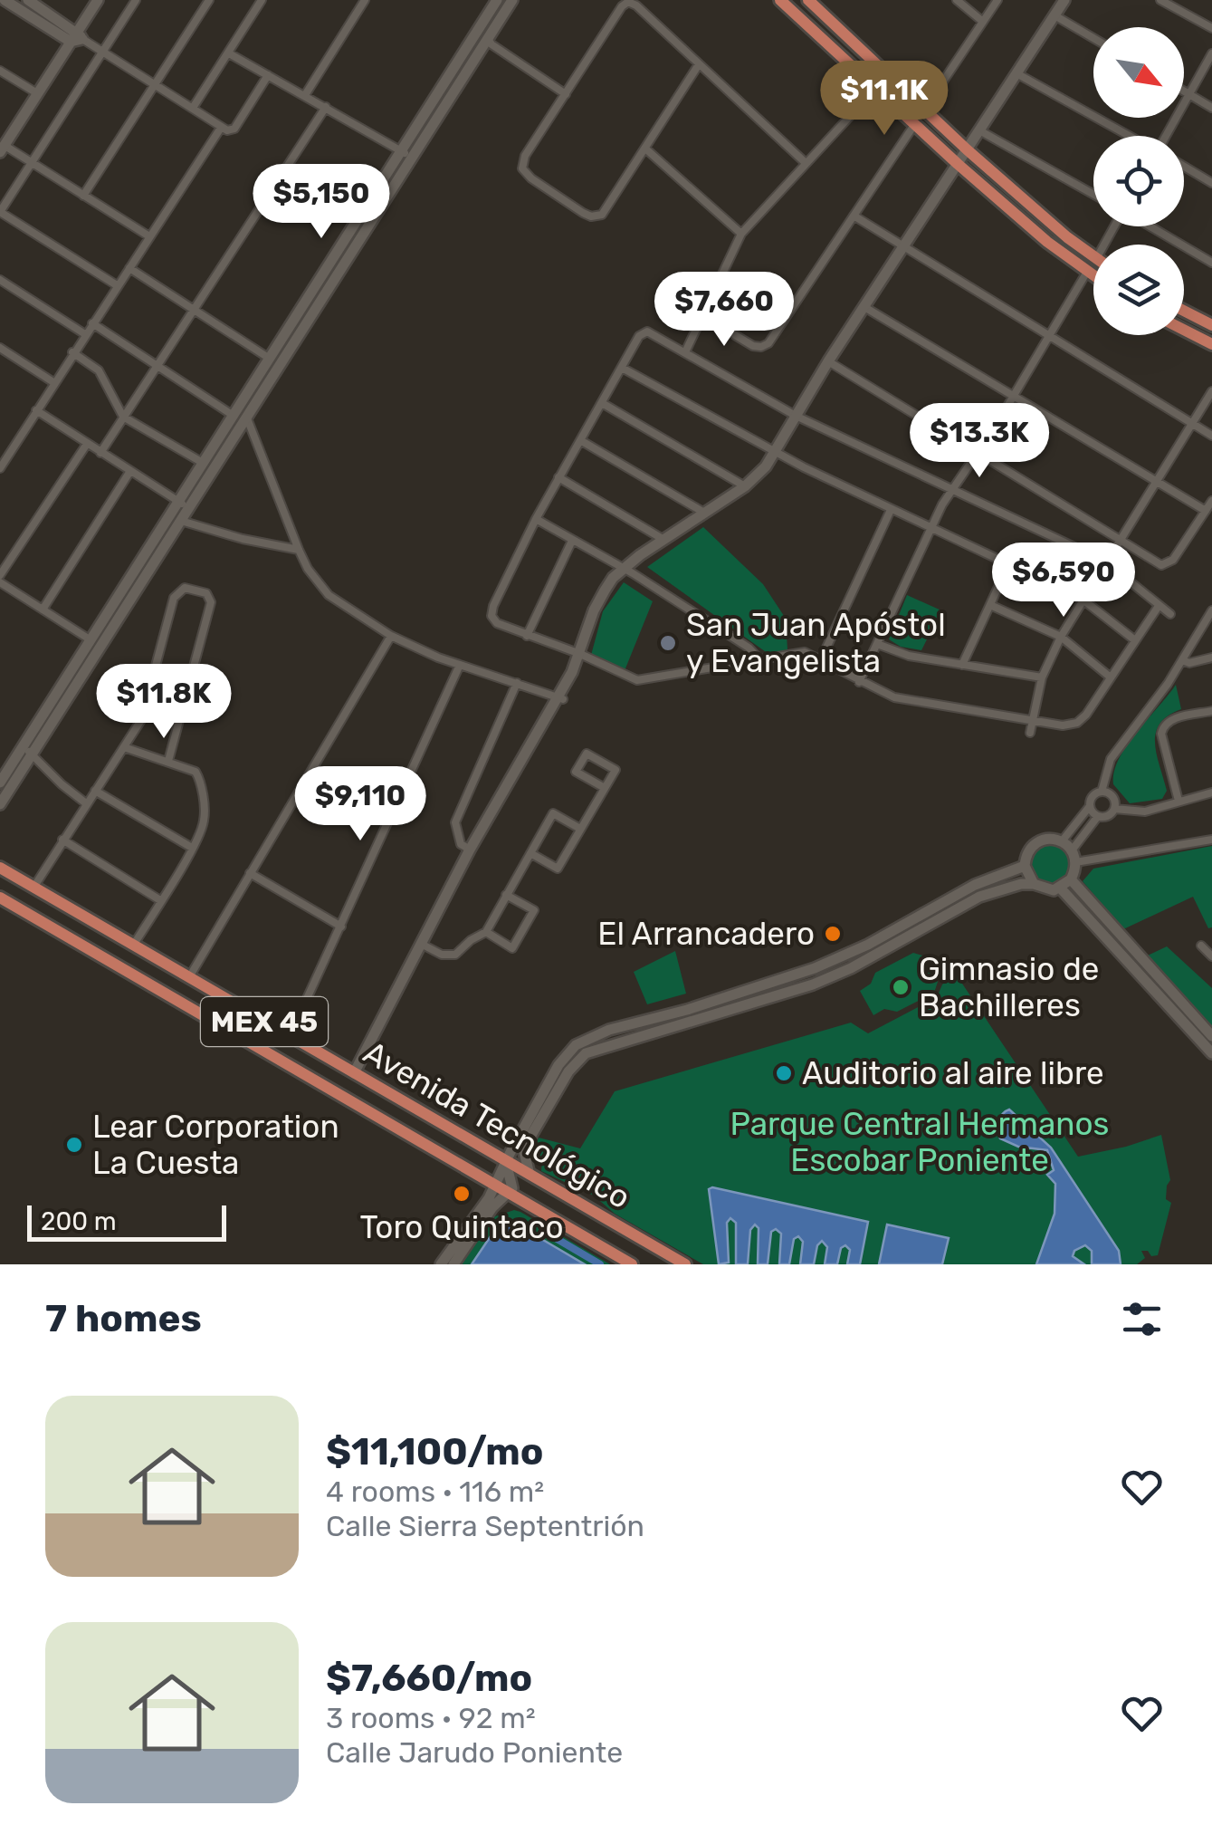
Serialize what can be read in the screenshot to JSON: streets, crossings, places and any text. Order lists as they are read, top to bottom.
{
  "streets": {
    "main road": ["MEX 45", "Avenida Tecnológico"]
  },
  "parks": ["Parque Central Hermanos Escobar Poniente"],
  "places": [
    "San Juan Apóstol y Evangelista",
    "El Arrancadero",
    "Gimnasio de Bachilleres",
    "Auditorio al aire libre",
    "Lear Corporation La Cuesta",
    "Toro Quintaco"
  ],
  "scale_bar": "200 m",
  "north": "bottom right",
  "page": {
    "price": [
      "$11.1K",
      "$5,150",
      "$7,660",
      "$13.3K",
      "$6,590",
      "$11.8K",
      "$9,110"
    ],
    "scale": "200 m",
    "heading": "7 homes",
    "list": [
      {
        "name": "$11,100/mo",
        "note": "4 rooms · 116 m² · Calle Sierra Septentrión"
      },
      {
        "name": "$7,660/mo",
        "note": "3 rooms · 92 m² · Calle Jarudo Poniente"
      }
    ]
  }
}
